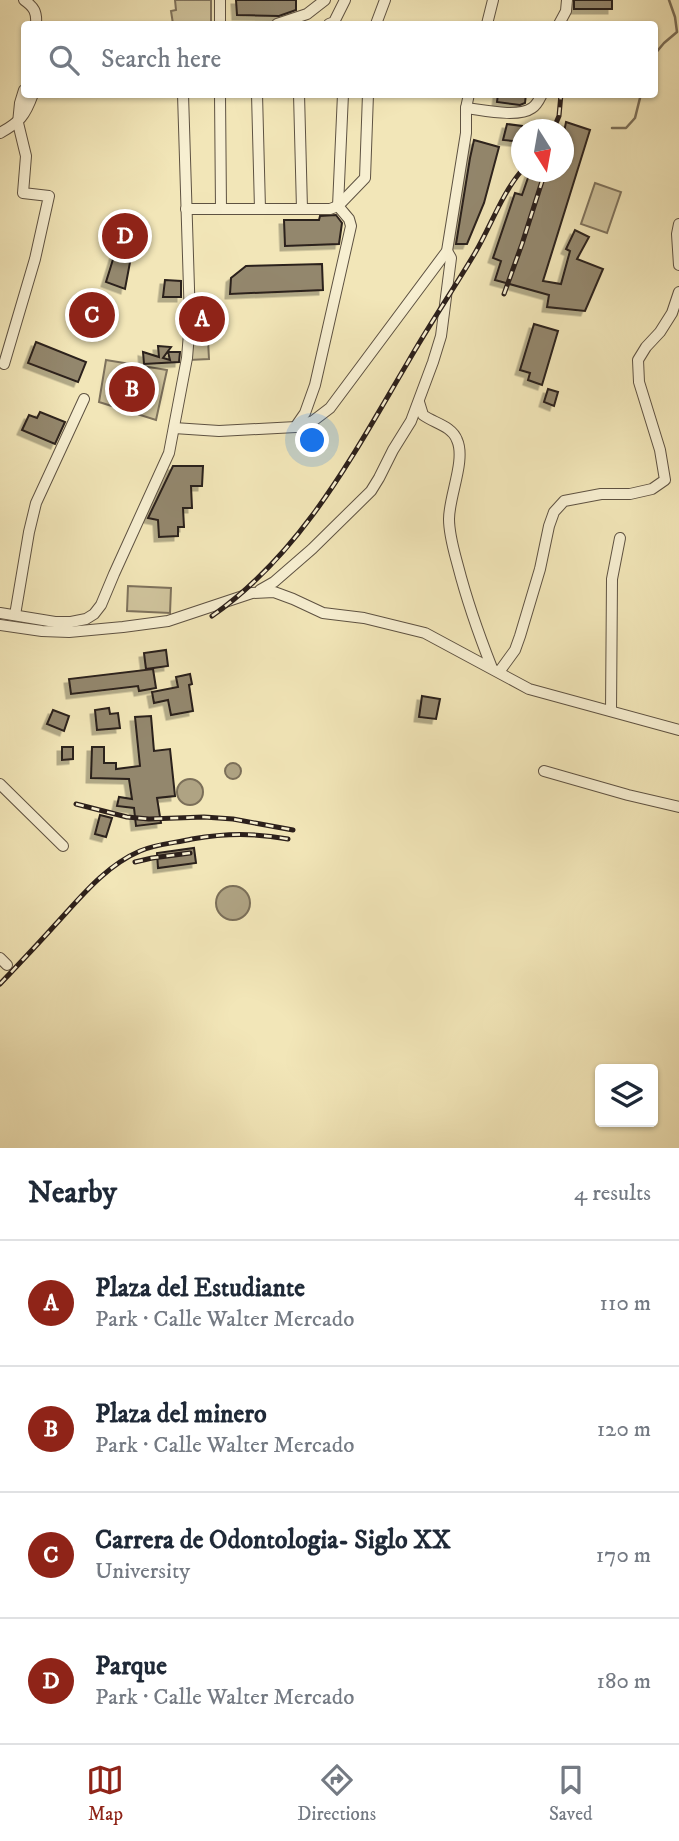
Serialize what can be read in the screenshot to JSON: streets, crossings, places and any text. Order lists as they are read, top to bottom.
{
  "north": "bottom",
  "page": {
    "search": "Search here",
    "pins": [
      "D",
      "C",
      "A",
      "B"
    ],
    "heading": ["Nearby", "4 results"],
    "list": [
      {
        "mark": "A",
        "name": "Plaza del Estudiante",
        "note": "Park · Calle Walter Mercado",
        "value": "110 m"
      },
      {
        "mark": "B",
        "name": "Plaza del minero",
        "note": "Park · Calle Walter Mercado",
        "value": "120 m"
      },
      {
        "mark": "C",
        "name": "Carrera de Odontologia- Siglo XX",
        "note": "University",
        "value": "170 m"
      },
      {
        "mark": "D",
        "name": "Parque",
        "note": "Park · Calle Walter Mercado",
        "value": "180 m"
      }
    ],
    "nav": ["Map", "Directions", "Saved"]
  }
}
